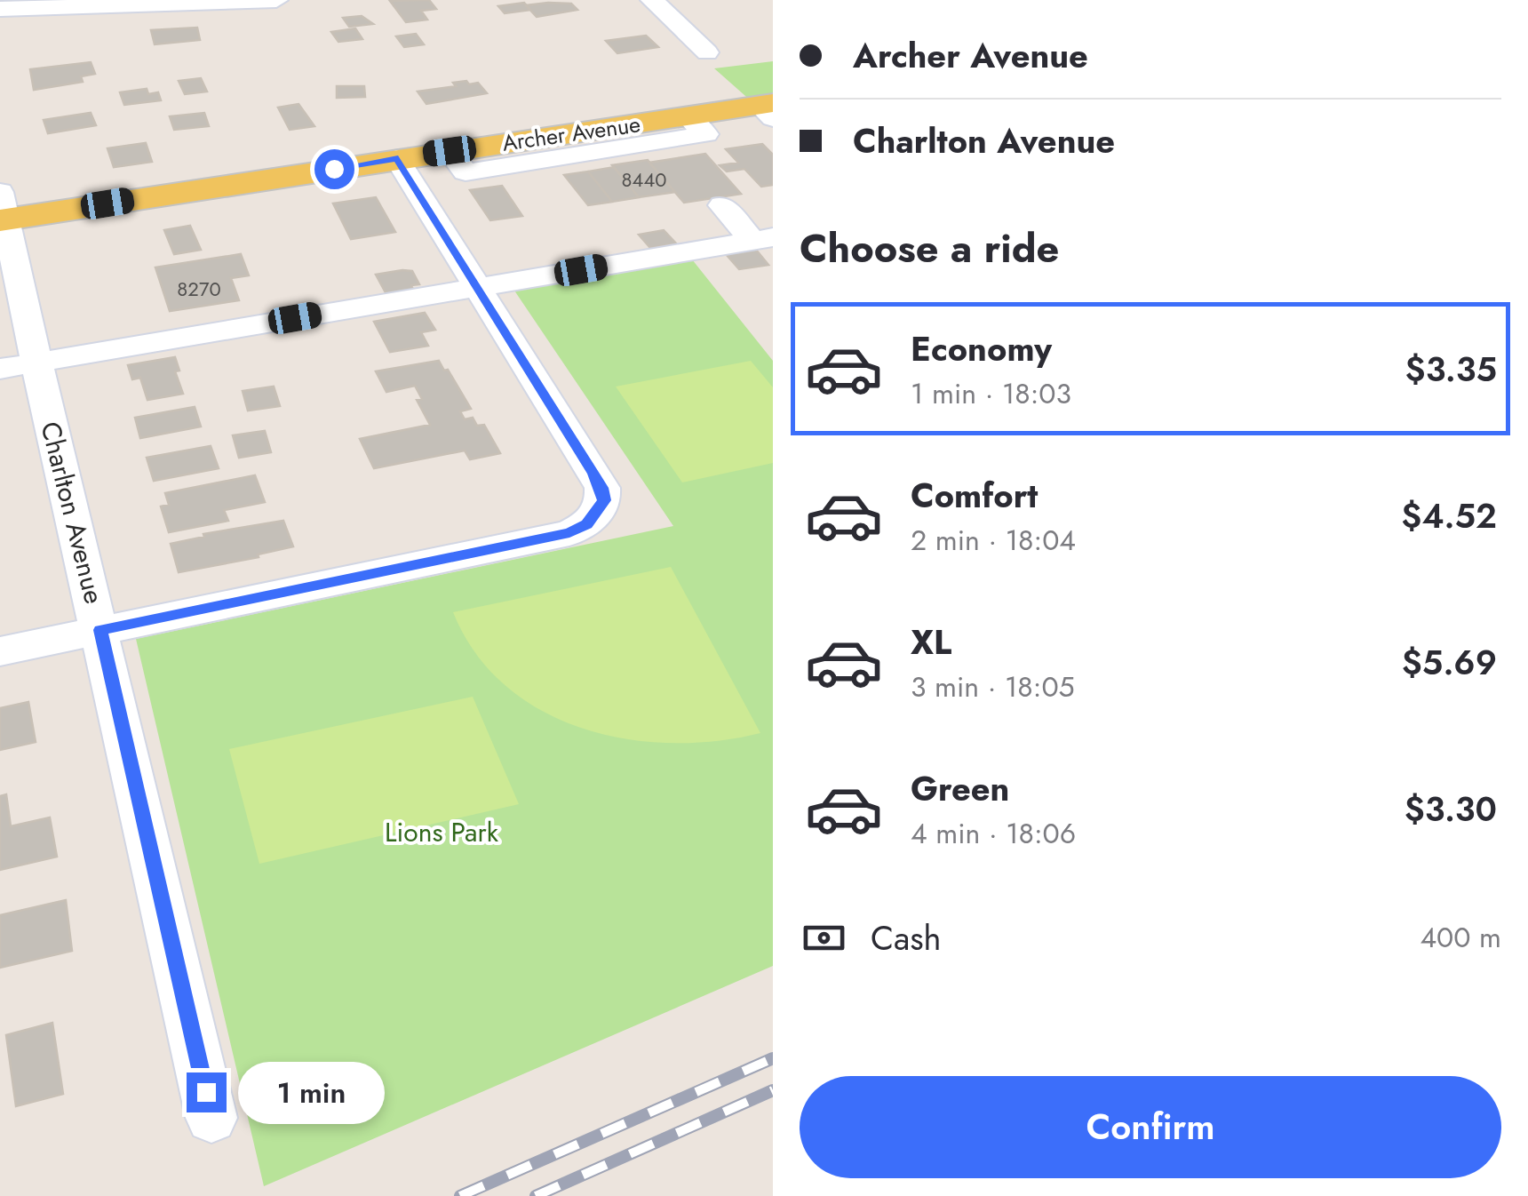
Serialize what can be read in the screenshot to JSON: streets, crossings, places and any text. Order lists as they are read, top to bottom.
{
  "streets": {
    "main road": ["Archer Avenue"],
    "street": ["Charlton Avenue"]
  },
  "crossings": [
    ["Archer Avenue", "Charlton Avenue"]
  ],
  "parks": ["Lions Park"],
  "house_numbers": ["8440", "8270"],
  "page": {
    "banner": ["Archer Avenue", "Charlton Avenue"],
    "heading": "Choose a ride",
    "list": [
      {
        "name": "Economy",
        "note": "1 min · 18:03",
        "value": "$3.35"
      },
      {
        "name": "Comfort",
        "note": "2 min · 18:04",
        "value": "$4.52"
      },
      {
        "name": "XL",
        "note": "3 min · 18:05",
        "value": "$5.69"
      },
      {
        "name": "Green",
        "note": "4 min · 18:06",
        "value": "$3.30"
      }
    ],
    "pay": ["Cash", "400 m"],
    "buttons": "Confirm",
    "bubble": "1 min"
  }
}
